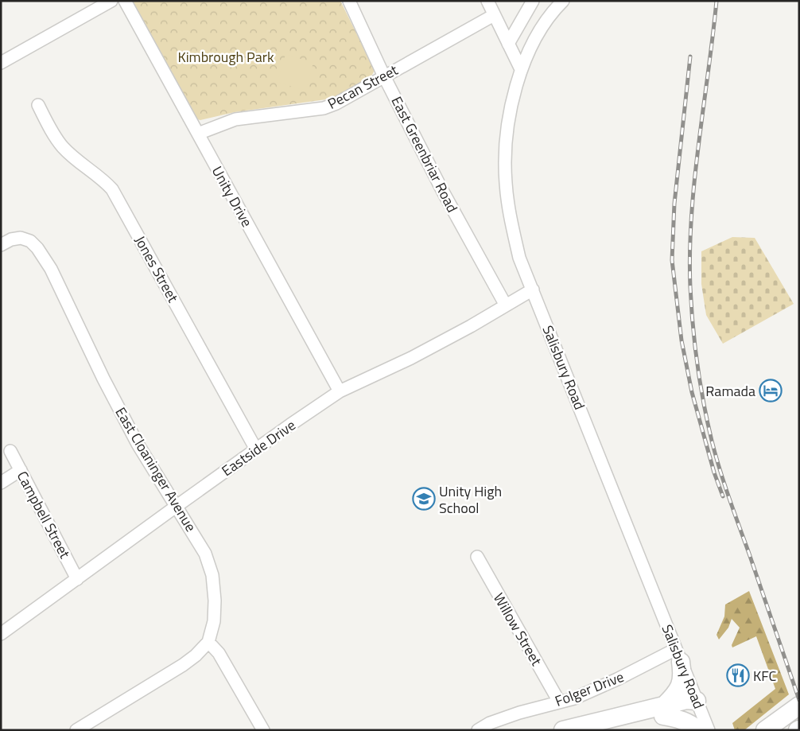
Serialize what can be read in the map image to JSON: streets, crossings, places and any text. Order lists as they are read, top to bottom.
{
  "streets": {
    "street": [
      "Pecan Street",
      "East Greenbriar Road",
      "Unity Drive",
      "Jones Street",
      "Salisbury Road",
      "Eastside Drive",
      "East Cloaninger Avenue",
      "Campbell Street",
      "Willow Street",
      "Folger Drive"
    ]
  },
  "crossings": [
    ["Pecan Street", "East Greenbriar Road"],
    ["Pecan Street", "Unity Drive"],
    ["East Greenbriar Road", "Eastside Drive"],
    ["Unity Drive", "Eastside Drive"],
    ["Jones Street", "Eastside Drive"],
    ["Salisbury Road", "Eastside Drive"],
    ["Salisbury Road", "Folger Drive"],
    ["Eastside Drive", "East Cloaninger Avenue"],
    ["Eastside Drive", "Campbell Street"],
    ["Willow Street", "Folger Drive"]
  ],
  "parks": ["Kimbrough Park"],
  "places": {
    "hotel": ["Ramada"],
    "school or university": ["Unity High School"],
    "restaurant": ["KFC"]
  }
}
